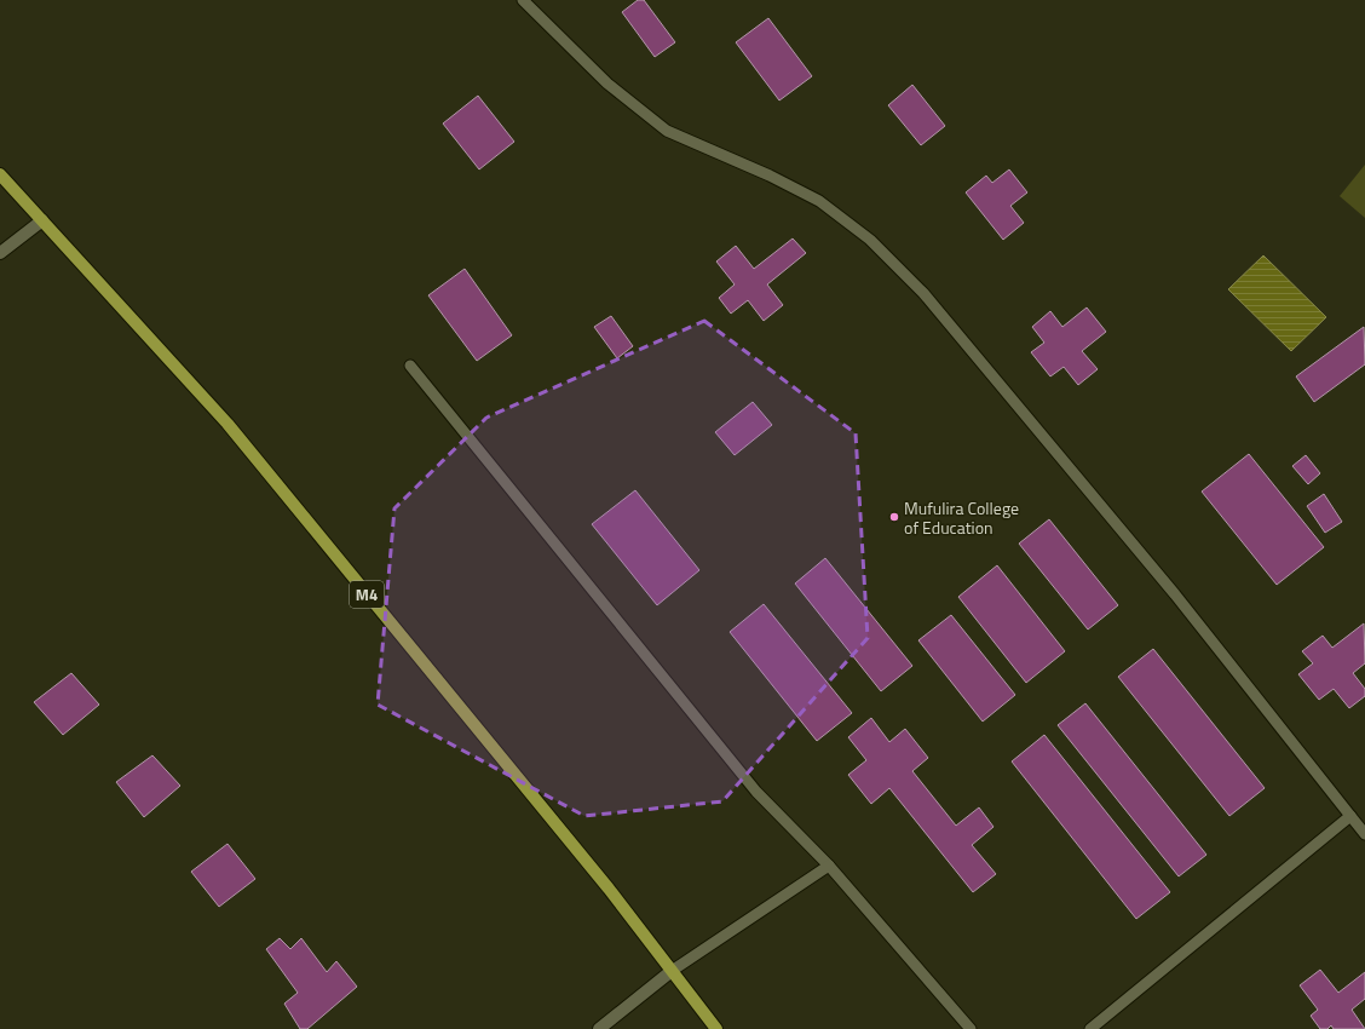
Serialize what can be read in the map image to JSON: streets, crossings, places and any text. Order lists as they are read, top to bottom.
{
  "streets": {
    "main road": ["M4"]
  },
  "places": ["Mufulira College of Education"]
}
